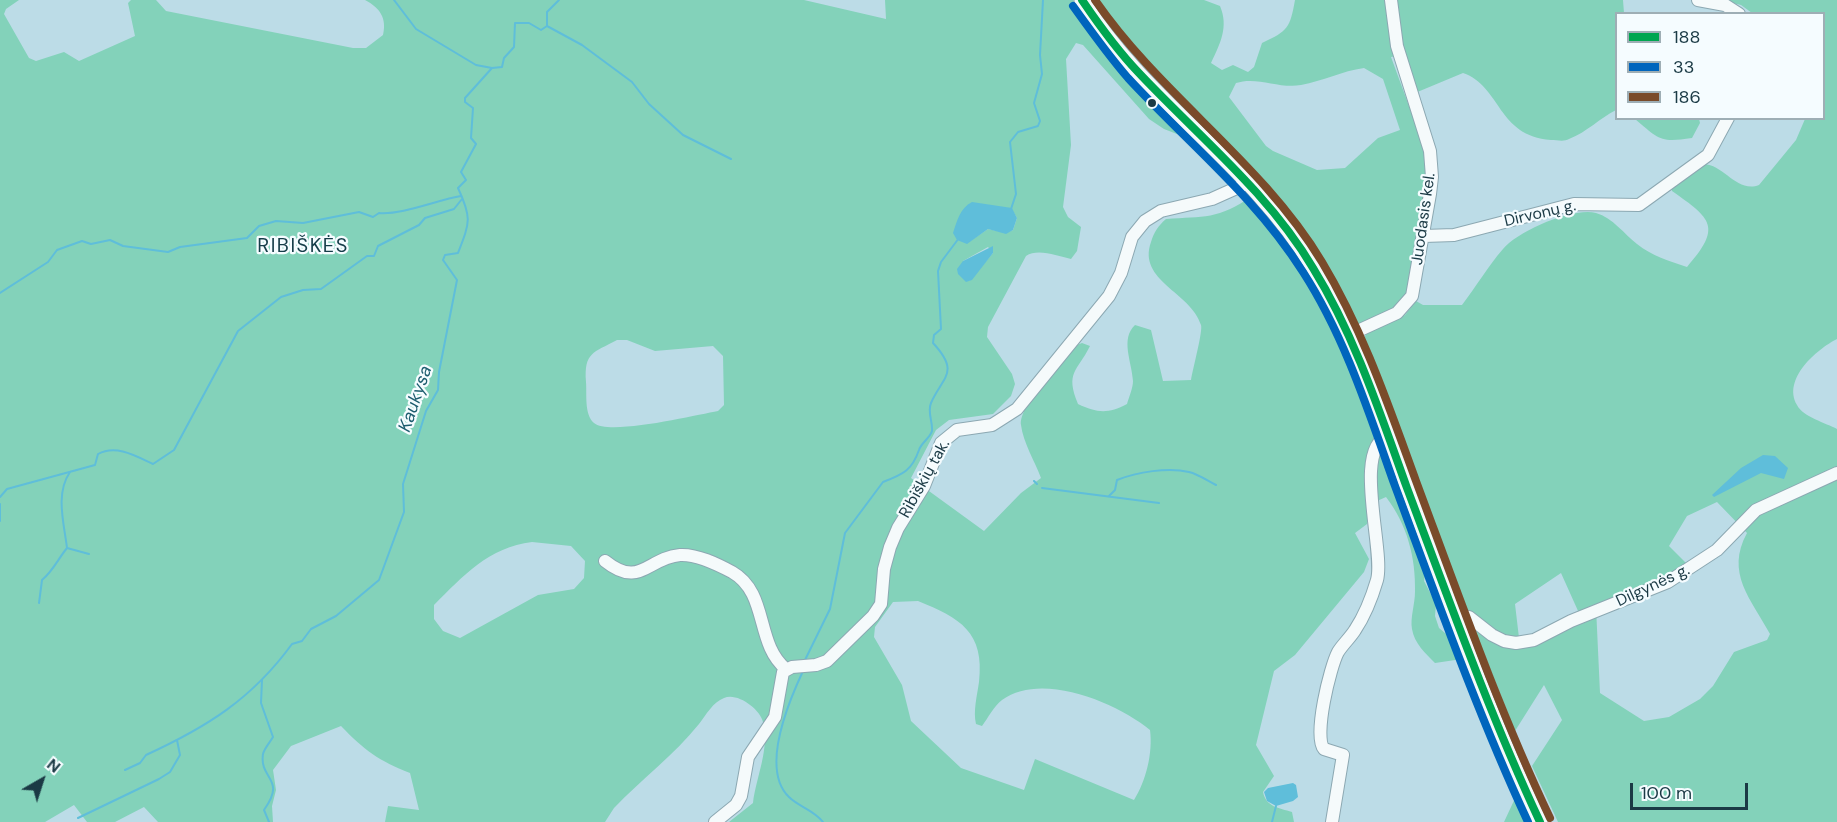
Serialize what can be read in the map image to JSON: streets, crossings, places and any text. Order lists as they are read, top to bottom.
{
  "streets": {
    "street": [
      "Dirvonų g.",
      "Juodasis kel.",
      "Ribiškių tak.",
      "Dilgynės g."
    ]
  },
  "crossings": [
    ["Dirvonų g.", "Juodasis kel."]
  ],
  "districts": ["RIBIŠKĖS"],
  "water": ["Kaukysa"],
  "lines": ["transit line 188", "transit line 186", "transit line 33"],
  "legend": ["188", "33", "186"],
  "scale_bar": "100 m",
  "north": "top right"
}
